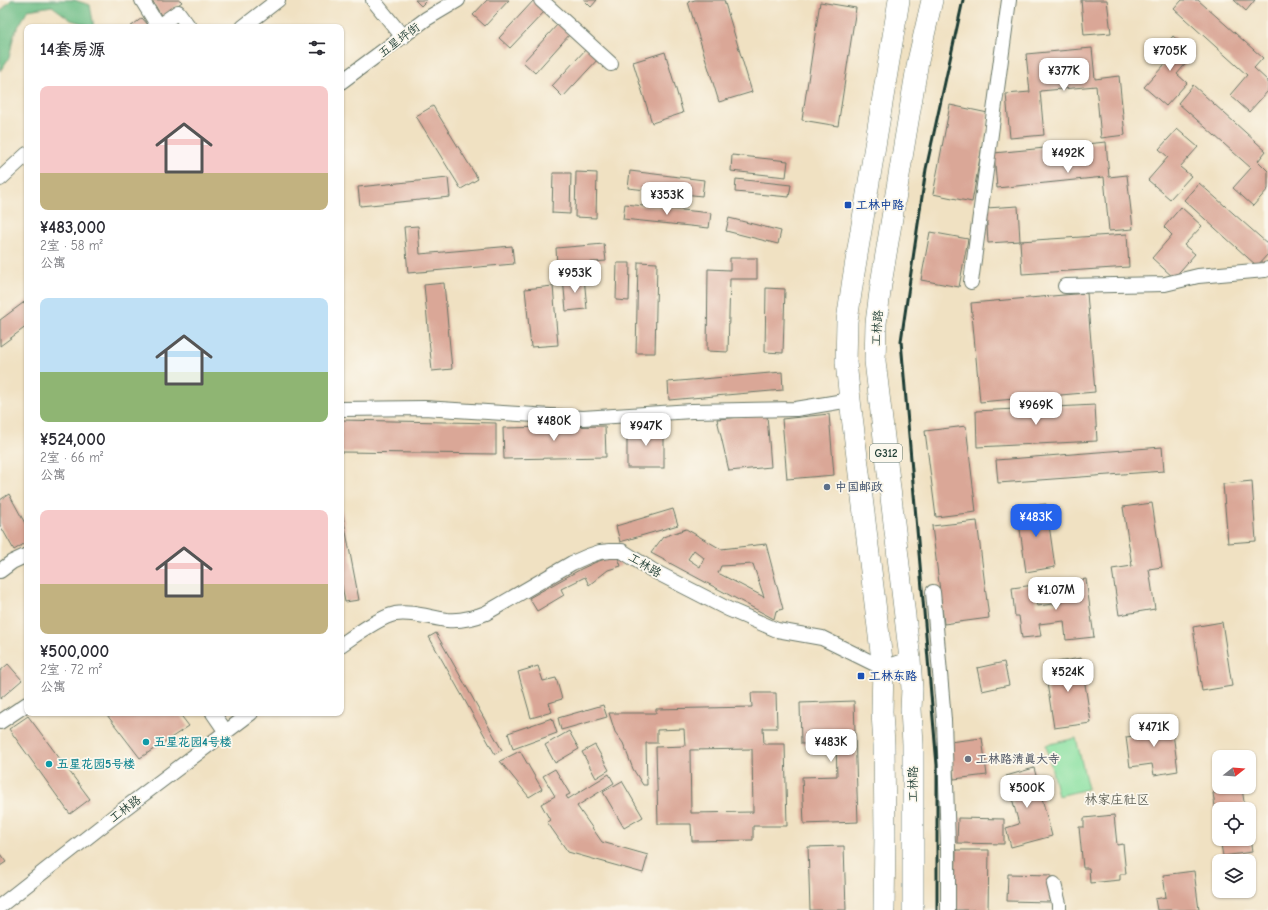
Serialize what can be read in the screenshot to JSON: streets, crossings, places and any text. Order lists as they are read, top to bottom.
{
  "streets": {
    "highway": ["工林路", "G312"],
    "street": ["五星坪街"]
  },
  "crossings": [
    ["工林路", "G312"]
  ],
  "districts": ["林家庄社区"],
  "places": {
    "transit": ["工林中路", "工林东路"],
    "other": [
      "中国邮政",
      "五星花园4号楼",
      "工林路清真大寺",
      "五星花园5号楼"
    ]
  },
  "north": "right",
  "page": {
    "heading": "14套房源",
    "price": [
      "¥705K",
      "¥377K",
      "¥492K",
      "¥353K",
      "¥953K",
      "¥969K",
      "¥480K",
      "¥947K",
      "¥483K",
      "¥1.07M",
      "¥524K",
      "¥471K",
      "¥483K",
      "¥500K"
    ],
    "list": [
      {
        "name": "¥483,000",
        "note": "2室 · 58 m² · 公寓"
      },
      {
        "name": "¥524,000",
        "note": "2室 · 66 m² · 公寓"
      },
      {
        "name": "¥500,000",
        "note": "2室 · 72 m² · 公寓"
      }
    ]
  }
}
